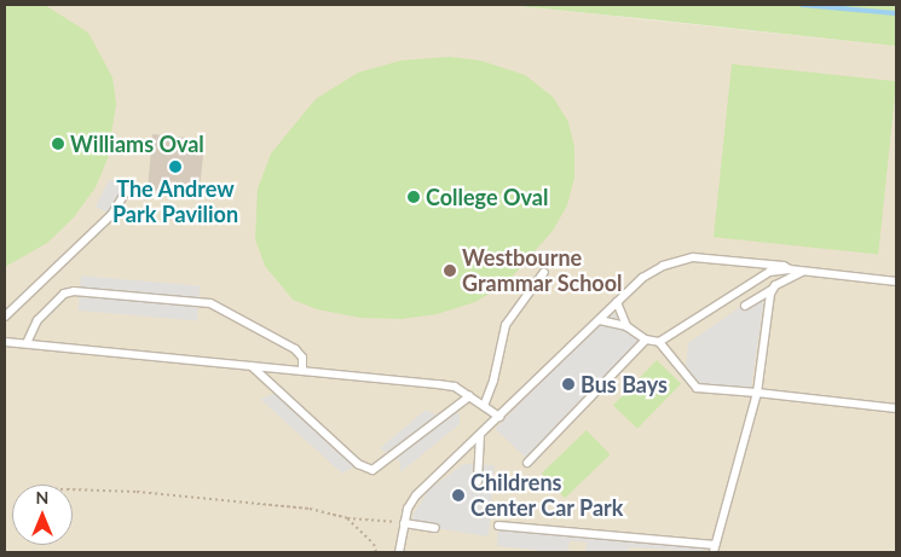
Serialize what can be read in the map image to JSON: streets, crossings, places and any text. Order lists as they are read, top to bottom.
{
  "places": [
    "Williams Oval",
    "The Andrew Park Pavilion",
    "College Oval",
    "Westbourne Grammar School",
    "Bus Bays",
    "Childrens Center Car Park"
  ],
  "north": "top"
}
